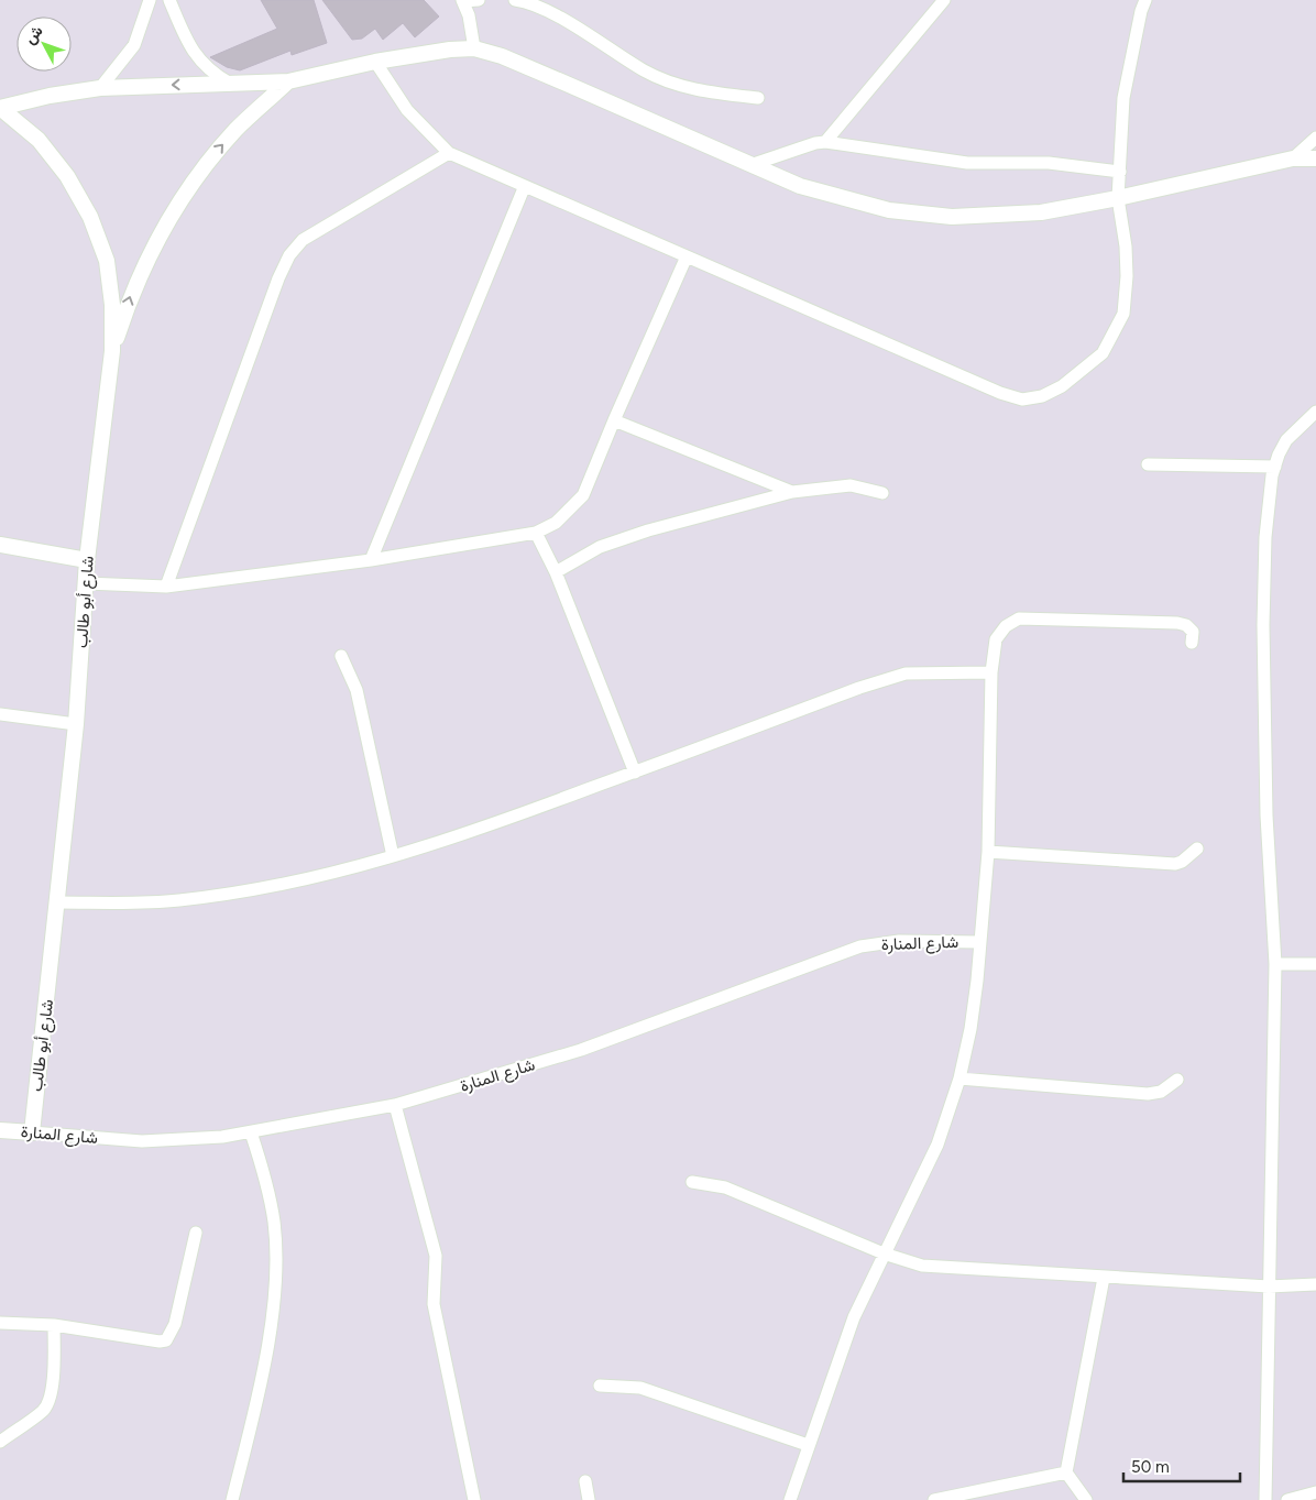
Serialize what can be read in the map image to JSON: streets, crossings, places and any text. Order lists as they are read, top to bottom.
{
  "streets": {
    "street": ["شارع أبو طالب", "شارع المنارة"]
  },
  "crossings": [
    ["شارع أبو طالب", "شارع المنارة"]
  ],
  "scale_bar": "50 m",
  "north": "top left"
}
